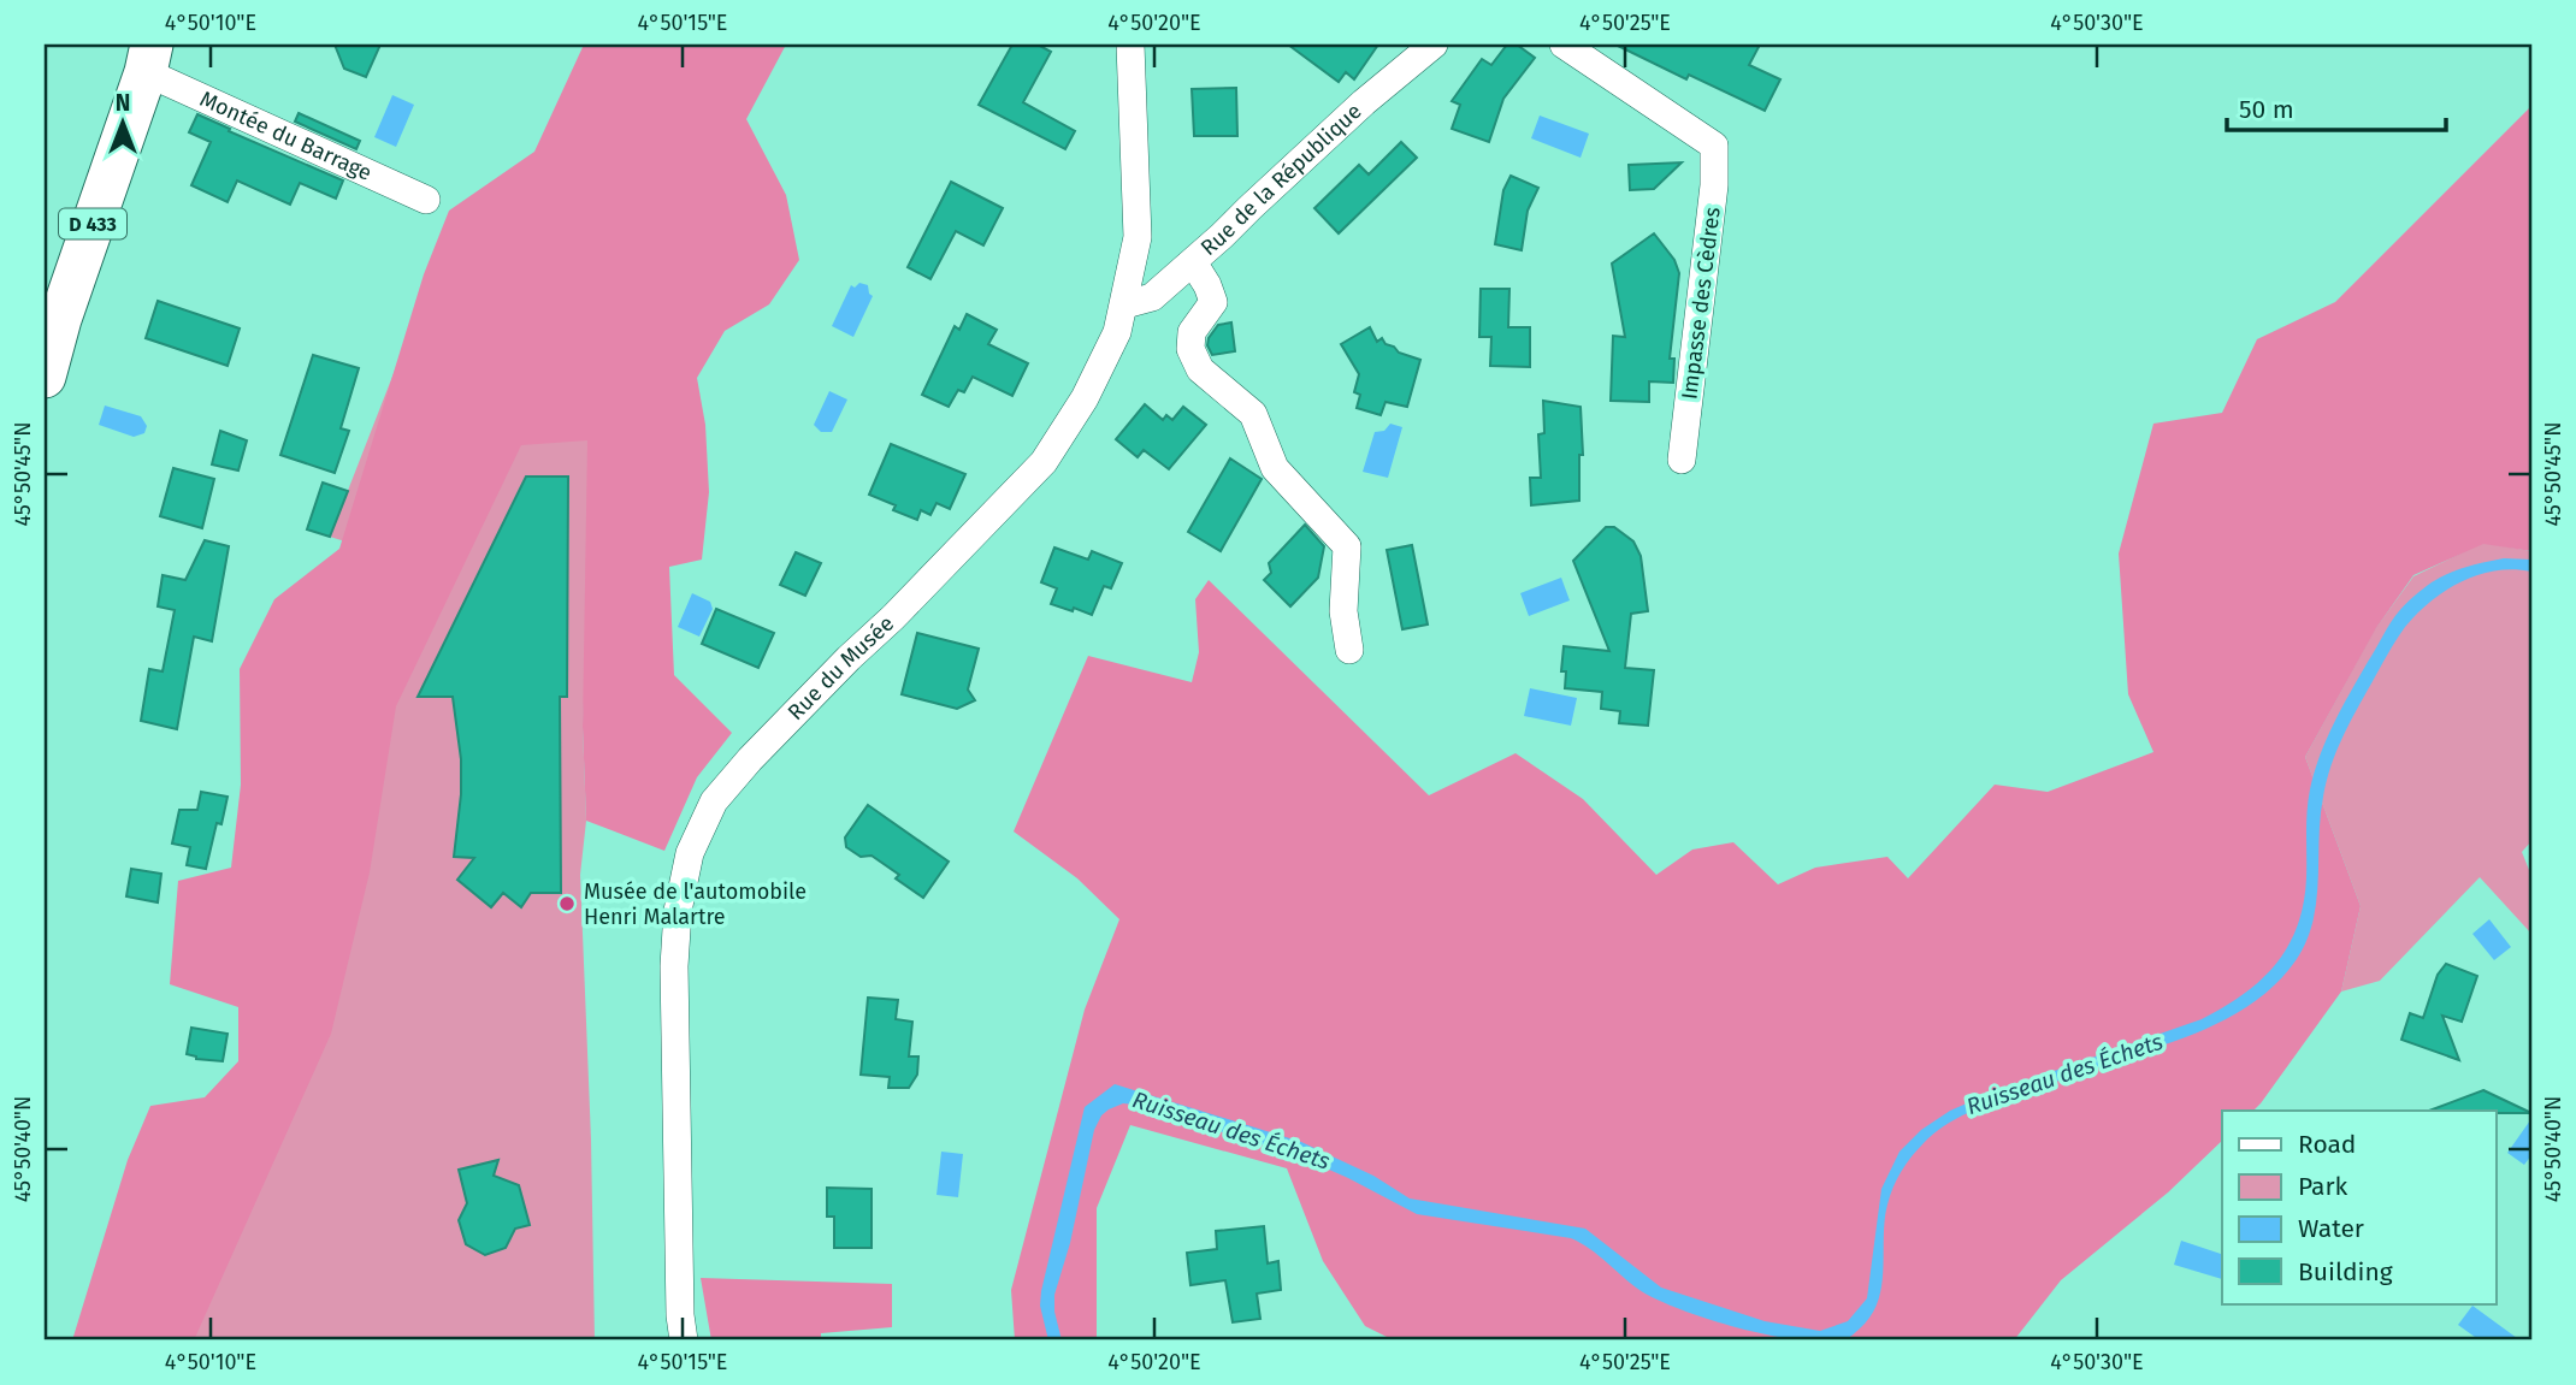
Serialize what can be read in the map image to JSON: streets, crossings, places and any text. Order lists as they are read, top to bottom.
{
  "streets": {
    "main road": ["D 433"],
    "street": [
      "Montée du Barrage",
      "Rue de la République",
      "Impasse des Cèdres",
      "Rue du Musée"
    ]
  },
  "crossings": [
    ["Montée du Barrage", "D 433"],
    ["Rue de la République", "Rue du Musée"]
  ],
  "water": ["Ruisseau des Échets"],
  "places": ["Musée de l'automobile Henri Malartre"],
  "legend": [
    "Road",
    "Park",
    "Water",
    "Building"
  ],
  "scale_bar": "50 m",
  "north": "top",
  "coordinates": [
    "4°50'10\"E",
    "4°50'15\"E",
    "4°50'20\"E",
    "4°50'25\"E",
    "4°50'30\"E",
    "45°50'45\"N",
    "45°50'40\"N"
  ]
}
